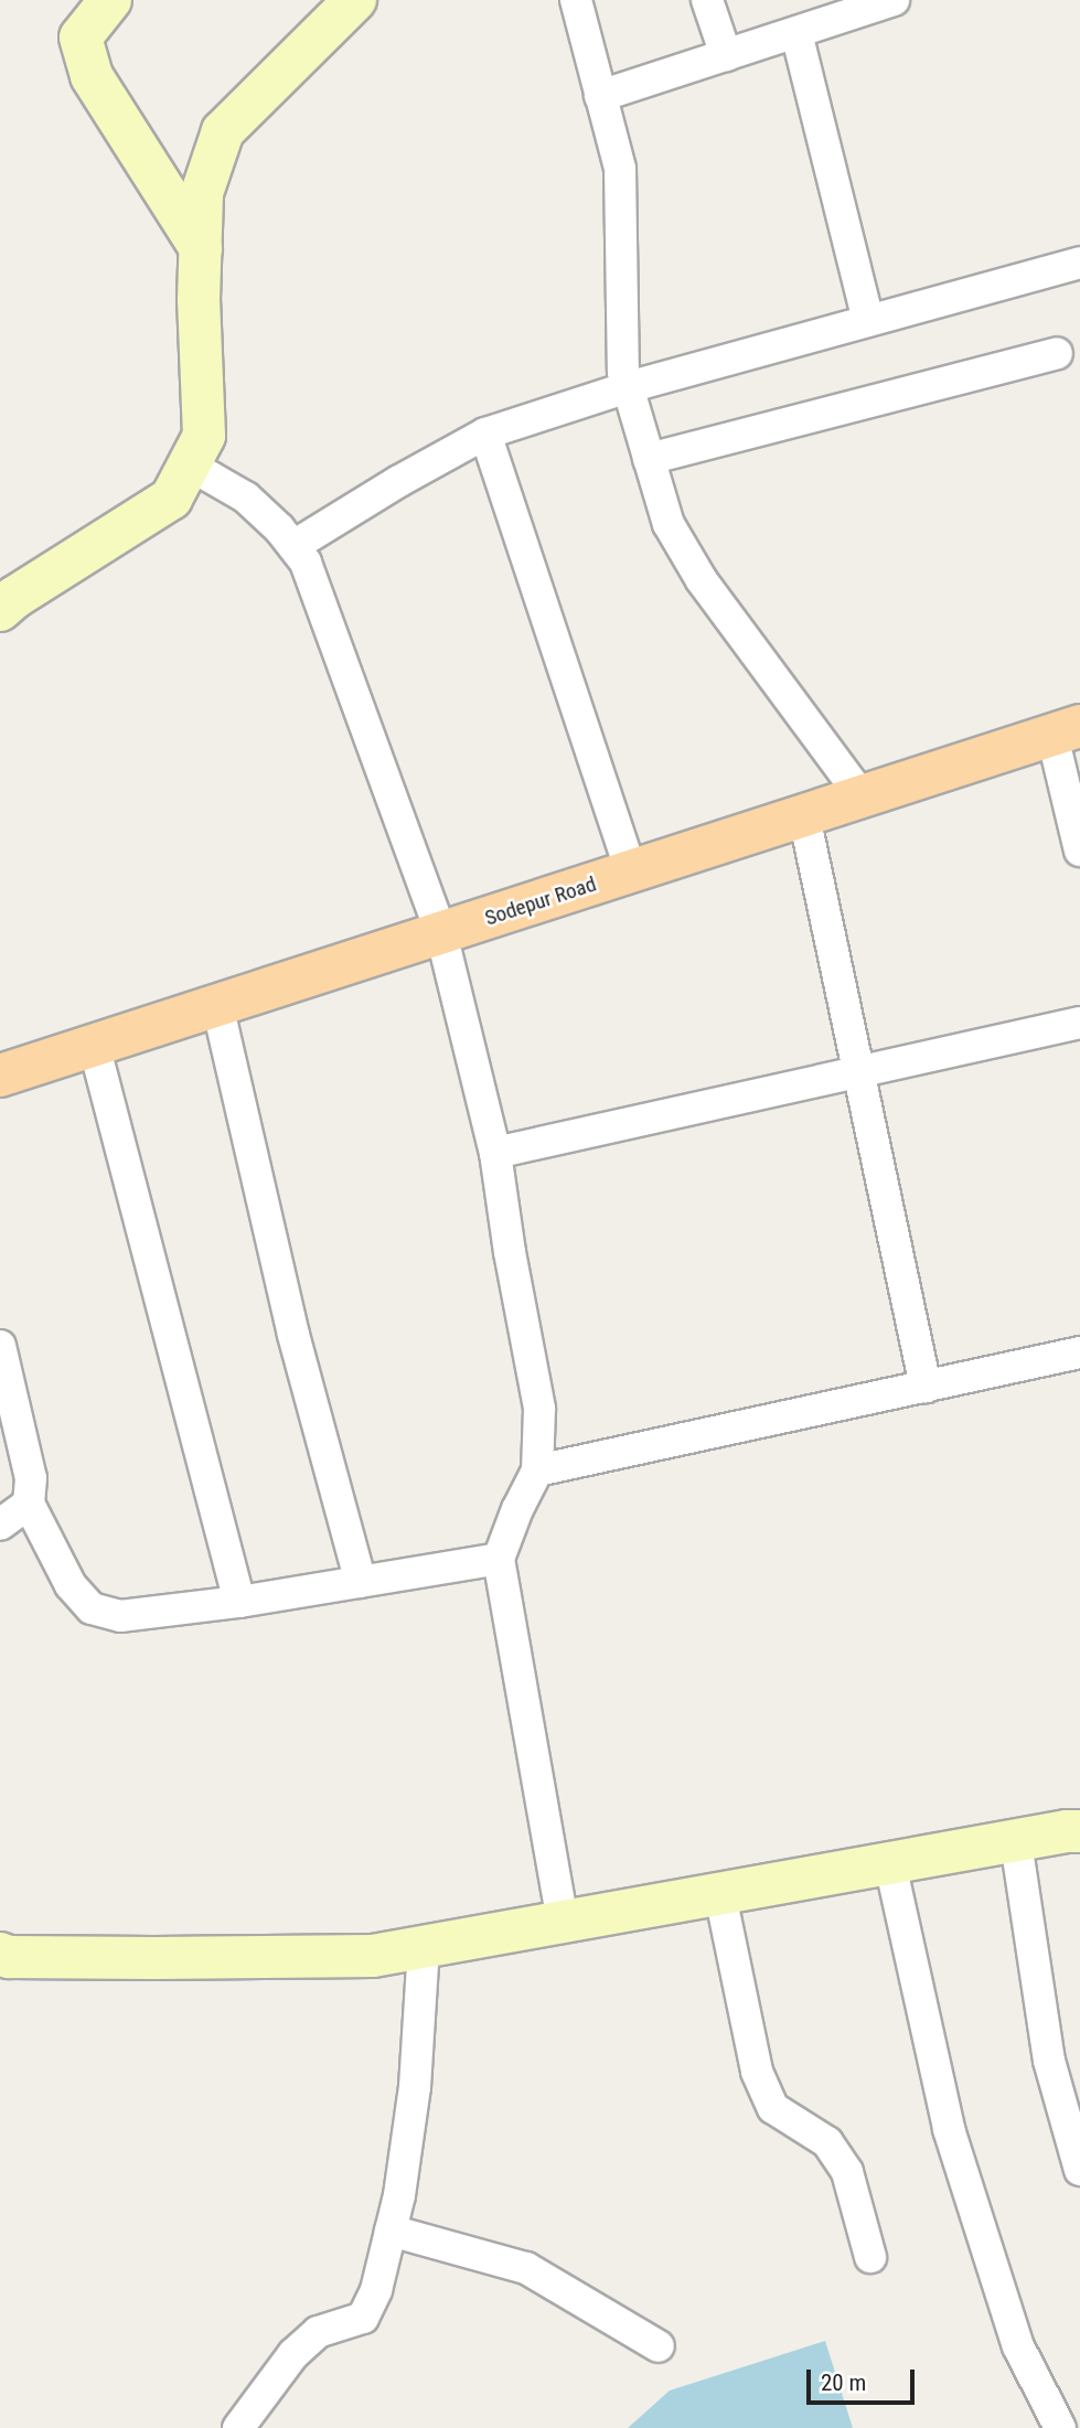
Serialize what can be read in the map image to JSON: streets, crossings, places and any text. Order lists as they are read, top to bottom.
{
  "streets": {
    "main road": ["Sodepur Road"]
  },
  "scale_bar": "20 m"
}
